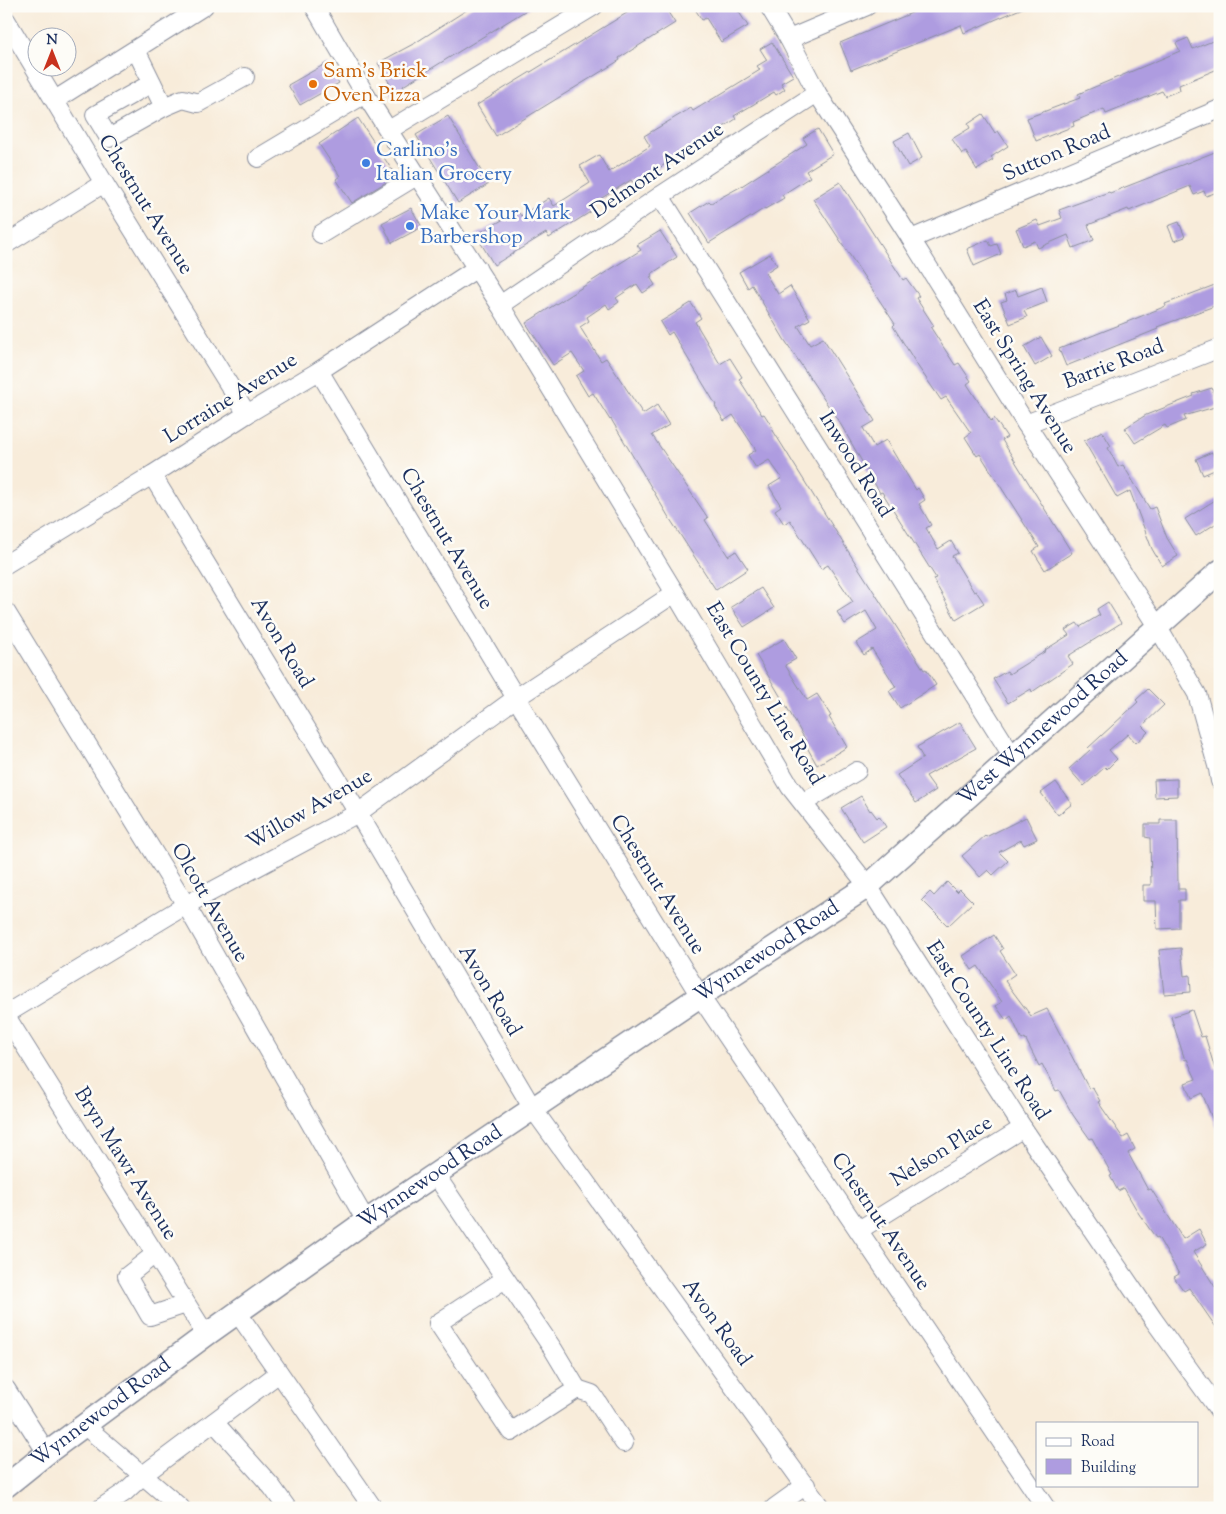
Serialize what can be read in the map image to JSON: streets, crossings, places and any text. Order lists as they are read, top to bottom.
{
  "streets": {
    "main road": ["West Wynnewood Road", "Wynnewood Road"],
    "street": [
      "Sutton Road",
      "Delmont Avenue",
      "Chestnut Avenue",
      "Barrie Road",
      "East Spring Avenue",
      "Lorraine Avenue",
      "Inwood Road",
      "Avon Road",
      "East County Line Road",
      "Willow Avenue",
      "Olcott Avenue",
      "Nelson Place",
      "Bryn Mawr Avenue"
    ]
  },
  "crossings": [
    ["Sutton Road", "East Spring Avenue"],
    ["Delmont Avenue", "East Spring Avenue"],
    ["Delmont Avenue", "Inwood Road"],
    ["Delmont Avenue", "East County Line Road"],
    ["Chestnut Avenue", "Lorraine Avenue"],
    ["Chestnut Avenue", "Willow Avenue"],
    ["Chestnut Avenue", "Wynnewood Road"],
    ["Chestnut Avenue", "Nelson Place"],
    ["Barrie Road", "East Spring Avenue"],
    ["East Spring Avenue", "West Wynnewood Road"],
    ["Lorraine Avenue", "Avon Road"],
    ["Lorraine Avenue", "East County Line Road"],
    ["Inwood Road", "West Wynnewood Road"],
    ["Avon Road", "Willow Avenue"],
    ["Avon Road", "Wynnewood Road"],
    ["East County Line Road", "West Wynnewood Road"],
    ["East County Line Road", "Willow Avenue"],
    ["East County Line Road", "Wynnewood Road"],
    ["East County Line Road", "Nelson Place"],
    ["West Wynnewood Road", "Wynnewood Road"],
    ["Willow Avenue", "Olcott Avenue"],
    ["Willow Avenue", "Bryn Mawr Avenue"],
    ["Olcott Avenue", "Wynnewood Road"],
    ["Wynnewood Road", "Bryn Mawr Avenue"]
  ],
  "places": ["Sam's Brick Oven Pizza", "Carlino's Italian Grocery", "Make Your Mark Barbershop"],
  "legend": ["Road", "Building"],
  "north": "top"
}
